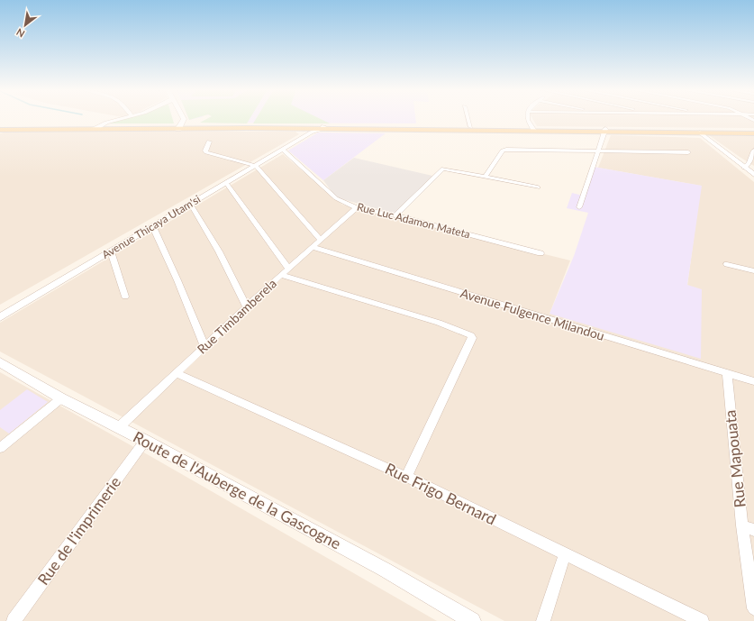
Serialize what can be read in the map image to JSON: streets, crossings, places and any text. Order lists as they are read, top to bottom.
{
  "streets": {
    "street": [
      "Rue Luc Adamon Mateta",
      "Avenue Thicaya Utam'si",
      "Avenue Fulgence Milandou",
      "Rue Timbamberela",
      "Rue Mapouata",
      "Route de l'Auberge de la Gascogne",
      "Rue Frigo Bernard",
      "Rue de l'imprimerie"
    ]
  },
  "crossings": [
    ["Rue Luc Adamon Mateta", "Avenue Thicaya Utam'si"],
    ["Rue Luc Adamon Mateta", "Rue Timbamberela"],
    ["Avenue Fulgence Milandou", "Rue Timbamberela"],
    ["Avenue Fulgence Milandou", "Rue Mapouata"],
    ["Rue Timbamberela", "Route de l'Auberge de la Gascogne"],
    ["Rue Timbamberela", "Rue Frigo Bernard"],
    ["Route de l'Auberge de la Gascogne", "Rue de l'imprimerie"]
  ],
  "north": "bottom left"
}
